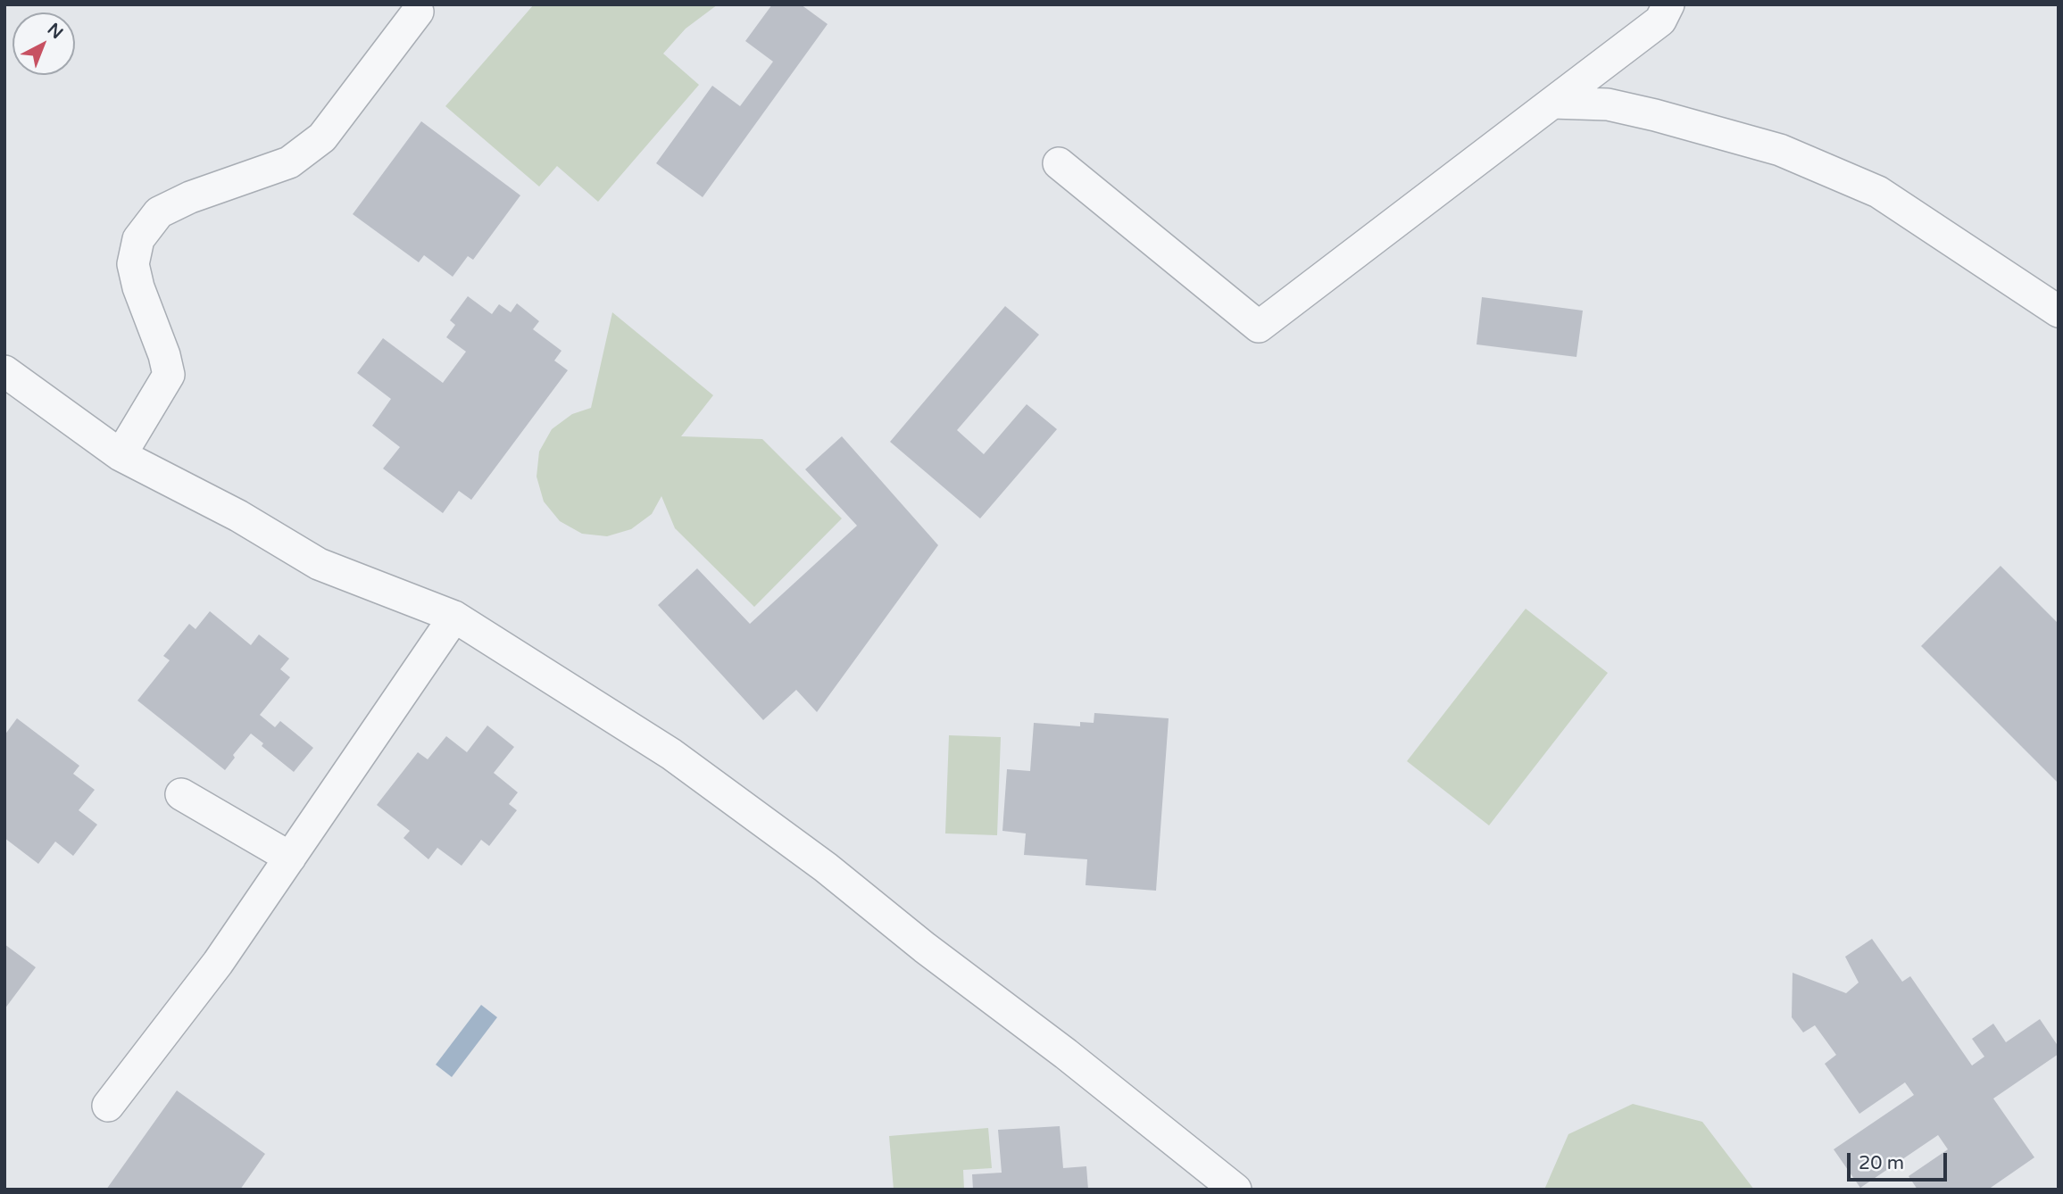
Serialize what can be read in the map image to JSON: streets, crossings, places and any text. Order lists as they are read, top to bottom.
{
  "scale_bar": "20 m",
  "north": "top right"
}
